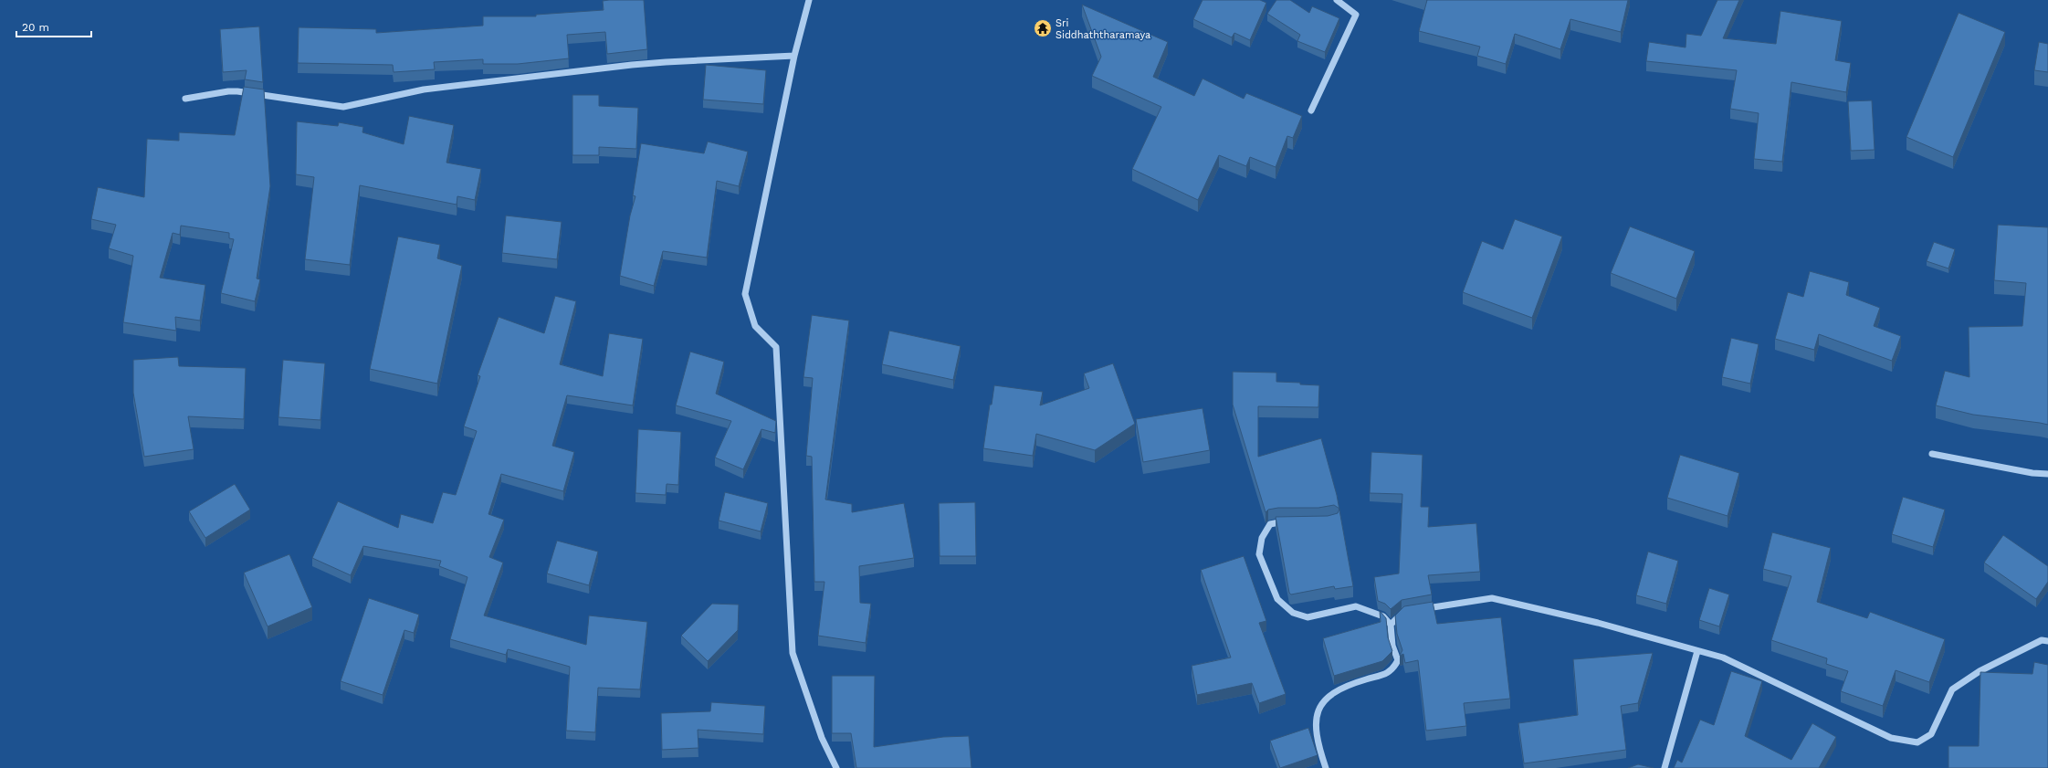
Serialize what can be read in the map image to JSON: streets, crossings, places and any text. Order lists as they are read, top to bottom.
{
  "places": {
    "temple": ["Sri Siddhaththaramaya"]
  },
  "scale_bar": "20 m"
}
